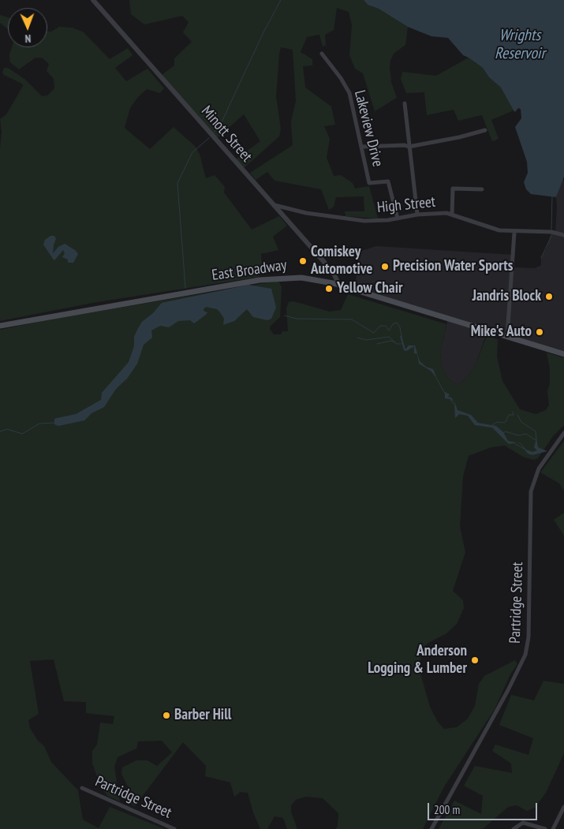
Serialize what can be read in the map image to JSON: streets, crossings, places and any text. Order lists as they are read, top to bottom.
{
  "streets": {
    "main road": ["East Broadway"],
    "street": [
      "Lakeview Drive",
      "Minott Street",
      "High Street",
      "Partridge Street"
    ]
  },
  "crossings": [
    ["Lakeview Drive", "High Street"],
    ["Minott Street", "High Street"],
    ["Minott Street", "East Broadway"]
  ],
  "water": ["Wrights Reservoir"],
  "places": [
    "Comiskey Automotive",
    "Precision Water Sports",
    "Yellow Chair",
    "Jandris Block",
    "Mike's Auto",
    "Anderson Logging & Lumber",
    "Barber Hill"
  ],
  "scale_bar": "200 m",
  "north": "bottom"
}
